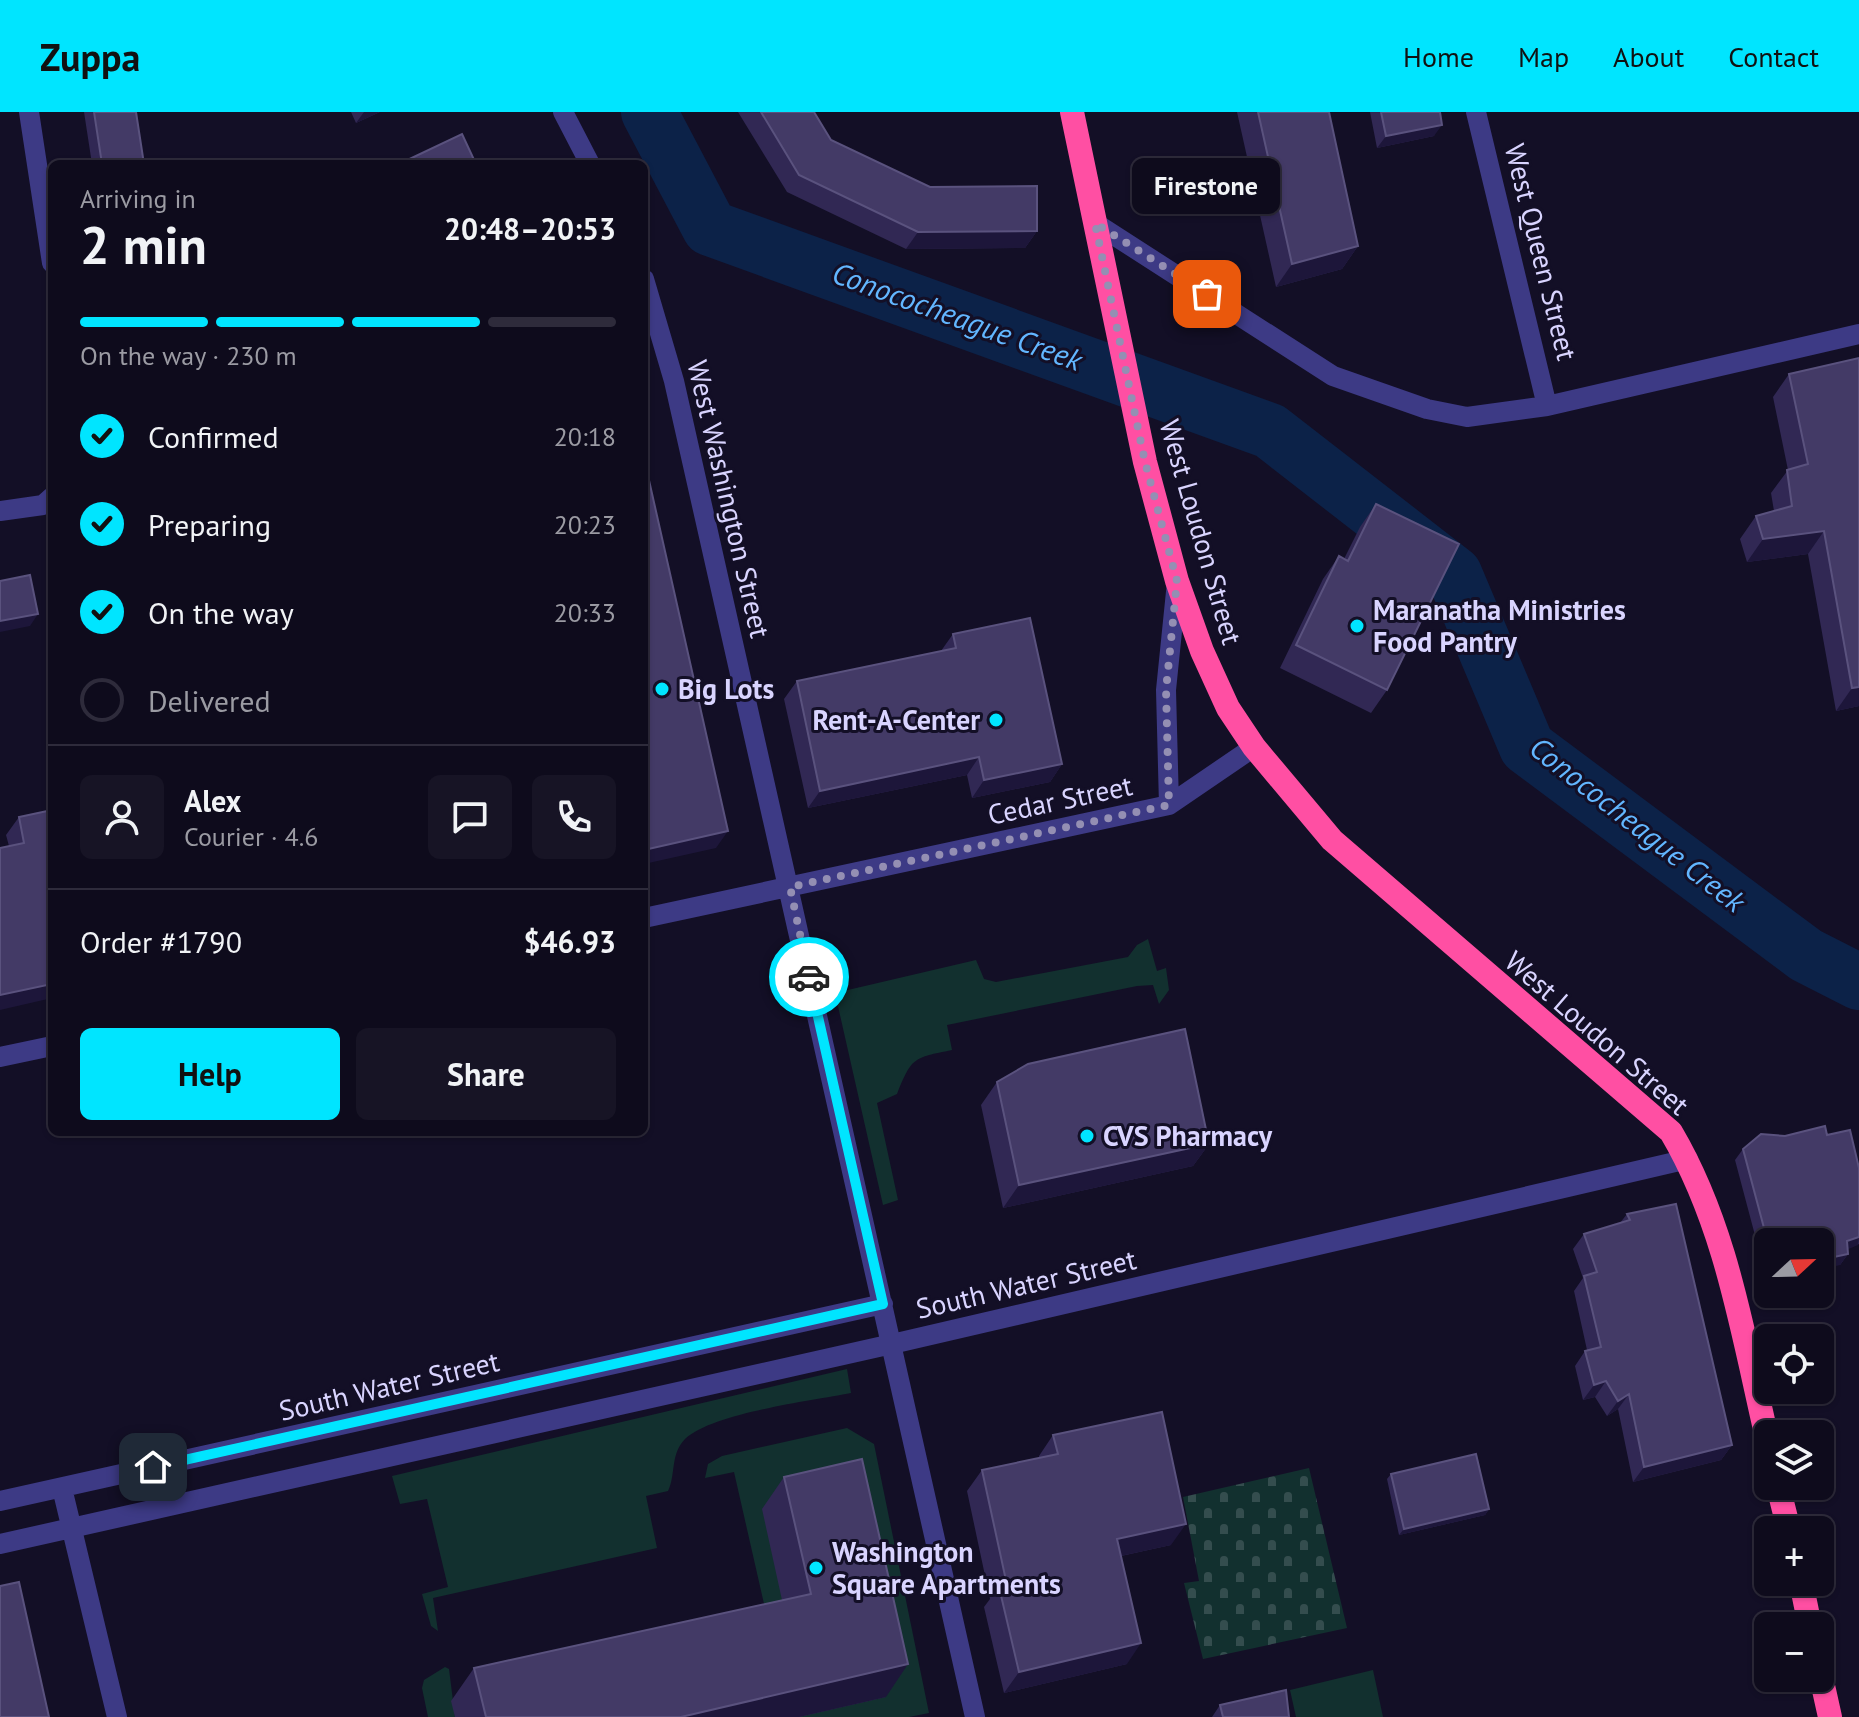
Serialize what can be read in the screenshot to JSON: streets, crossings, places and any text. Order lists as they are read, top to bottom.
{
  "streets": {
    "highway": ["West Loudon Street"],
    "street": [
      "West Queen Street",
      "West Washington Street",
      "Cedar Street",
      "South Water Street"
    ]
  },
  "crossings": [
    ["West Washington Street", "Cedar Street"],
    ["West Washington Street", "South Water Street"],
    ["West Loudon Street", "Cedar Street"],
    ["West Loudon Street", "South Water Street"]
  ],
  "water": ["Conococheague Creek"],
  "places": [
    "Firestone",
    "Maranatha Ministries Food Pantry",
    "Big Lots",
    "Rent-A-Center",
    "CVS Pharmacy",
    "Washington Square Apartments"
  ],
  "north": "right",
  "page": {
    "header": "Zuppa",
    "nav": [
      "Home",
      "Map",
      "About",
      "Contact"
    ],
    "bubble": "Firestone",
    "heading": ["2 min", "Arriving in", "20:48–20:53"],
    "panel": [
      "Alex",
      "Courier · 4.6",
      "Order #1790",
      "$46.93"
    ],
    "bar": "On the way · 230 m",
    "list": [
      ["Confirmed", "20:18"],
      ["Preparing", "20:23"],
      ["On the way", "20:33"],
      "Delivered"
    ],
    "buttons": ["Help", "Share"],
    "map_buttons": ["+", "−"]
  }
}
